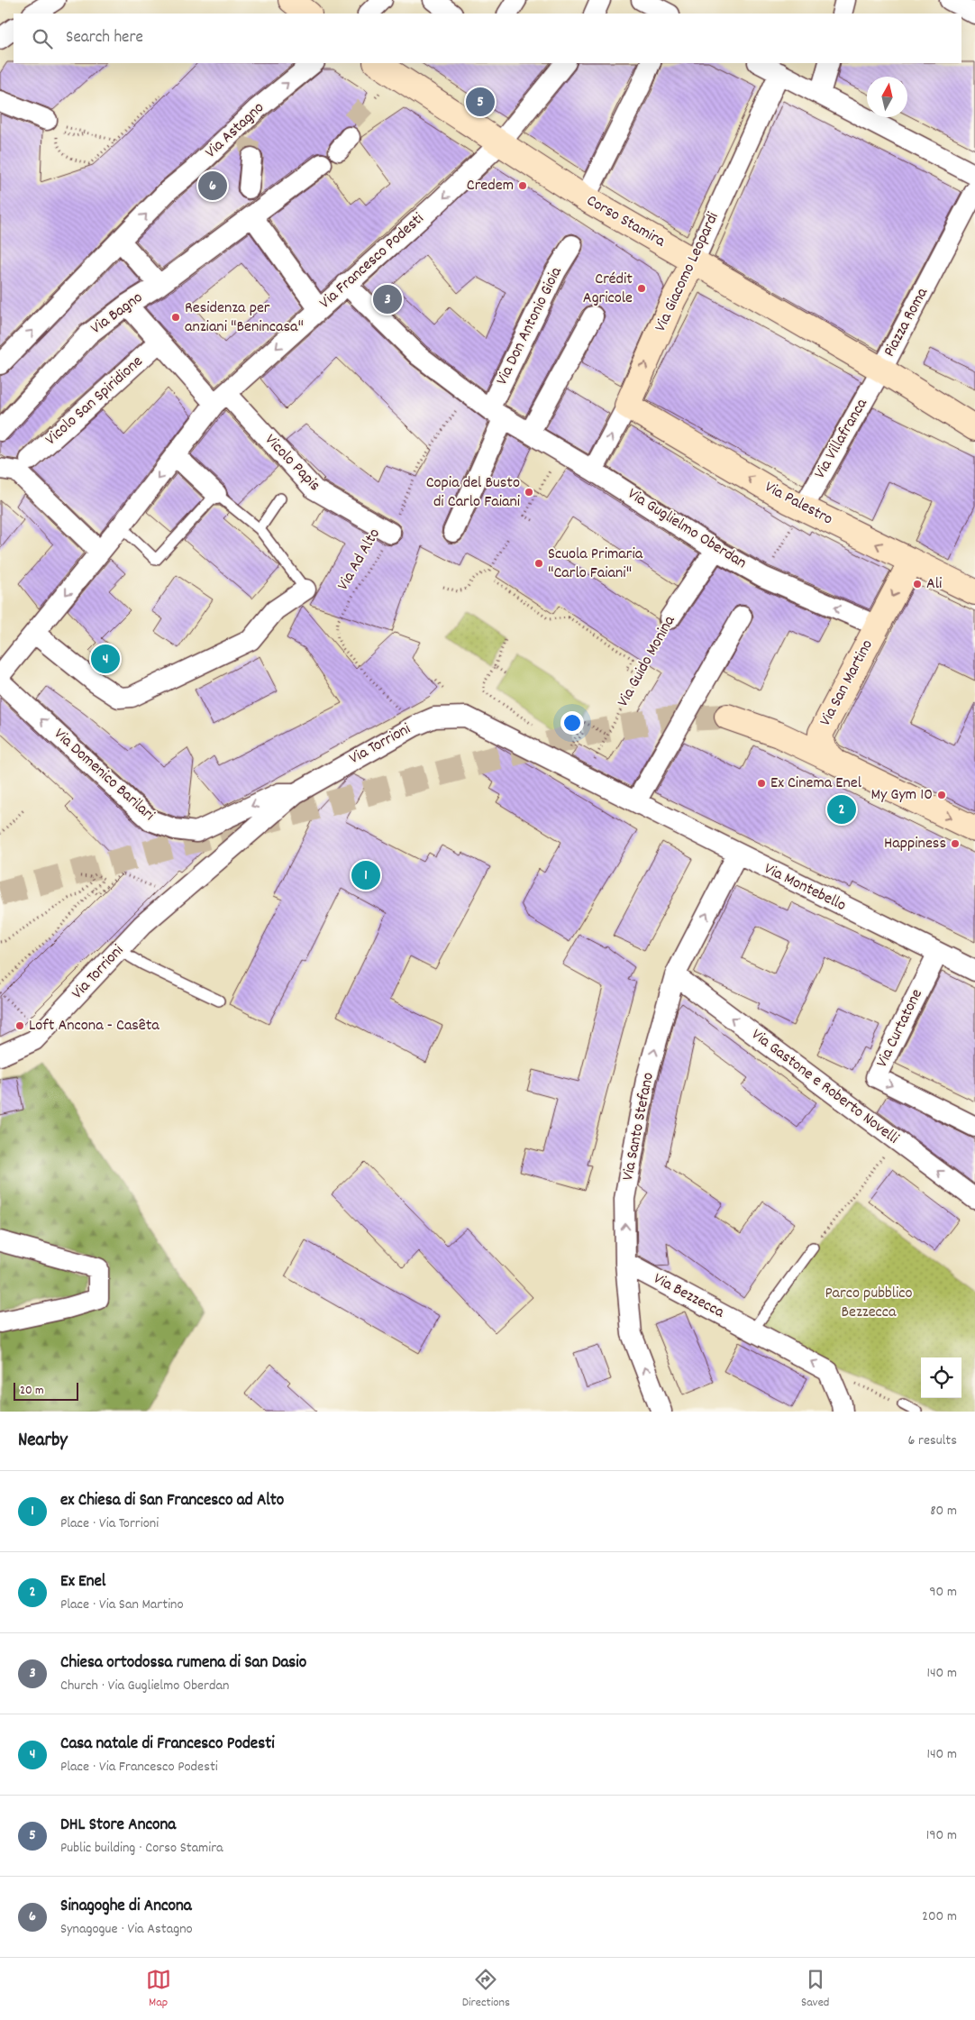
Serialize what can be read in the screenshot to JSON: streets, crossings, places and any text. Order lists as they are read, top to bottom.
{
  "streets": {
    "street": [
      "Via Astagno",
      "Corso Stamira",
      "Via Francesco Podesti",
      "Via Giacomo Leopardi",
      "Via Bagno",
      "Piazza Roma",
      "Via Don Antonio Gioia",
      "Vicolo San Spiridione",
      "Via Villafranca",
      "Vicolo Papis",
      "Via Palestro",
      "Via Guglielmo Oberdan",
      "Via Guido Monina",
      "Via San Martino",
      "Via Torrioni",
      "Via Domenico Barilari",
      "Via Montebello",
      "Via Curtatone",
      "Via Gastone e Roberto Novelli",
      "Via Santo Stefano",
      "Via Bezzecca"
    ],
    "path": ["Via Ad Alto"]
  },
  "crossings": [
    ["Corso Stamira", "Via Francesco Podesti"],
    ["Corso Stamira", "Via Giacomo Leopardi"],
    ["Corso Stamira", "Piazza Roma"],
    ["Corso Stamira", "Via Villafranca"],
    ["Via Francesco Podesti", "Vicolo Papis"],
    ["Via Francesco Podesti", "Via Guglielmo Oberdan"],
    ["Via Giacomo Leopardi", "Via Palestro"],
    ["Via Giacomo Leopardi", "Via Guglielmo Oberdan"],
    ["Piazza Roma", "Via Villafranca"],
    ["Via Don Antonio Gioia", "Via Guglielmo Oberdan"],
    ["Via Villafranca", "Via Palestro"],
    ["Vicolo Papis", "Via Ad Alto"],
    ["Via Palestro", "Via San Martino"],
    ["Via Guglielmo Oberdan", "Via Ad Alto"],
    ["Via Guglielmo Oberdan", "Via Guido Monina"],
    ["Via Guglielmo Oberdan", "Via San Martino"],
    ["Via Ad Alto", "Via Torrioni"],
    ["Via Guido Monina", "Via Torrioni"],
    ["Via Torrioni", "Via Domenico Barilari"],
    ["Via Torrioni", "Via Montebello"],
    ["Via Montebello", "Via Curtatone"],
    ["Via Montebello", "Via Santo Stefano"],
    ["Via Gastone e Roberto Novelli", "Via Santo Stefano"],
    ["Via Santo Stefano", "Via Bezzecca"]
  ],
  "one_way": [
    "Via Astagno",
    "Via Francesco Podesti",
    "Via Palestro",
    "Via Domenico Barilari",
    "Via Gastone e Roberto Novelli",
    "Via Santo Stefano",
    "Via Bezzecca"
  ],
  "parks": ["Parco pubblico Bezzecca"],
  "places": [
    "Credem",
    "Crédit Agricole",
    "Residenza per anziani \"Benincasa\"",
    "Copia del Busto di Carlo Faiani",
    "Scuola Primaria \"Carlo Faiani\"",
    "Ali",
    "Ex Cinema Enel",
    "My Gym 10",
    "Happiness",
    "Loft Ancona - Casêta"
  ],
  "scale_bar": "20 m",
  "north": "top",
  "page": {
    "search": "Search here",
    "pins": [
      "5",
      "6",
      "3",
      "4",
      "2",
      "1"
    ],
    "scale": "20 m",
    "heading": ["Nearby", "6 results"],
    "list": [
      {
        "mark": "1",
        "name": "ex Chiesa di San Francesco ad Alto",
        "note": "Place · Via Torrioni",
        "value": "80 m"
      },
      {
        "mark": "2",
        "name": "Ex Enel",
        "note": "Place · Via San Martino",
        "value": "90 m"
      },
      {
        "mark": "3",
        "name": "Chiesa ortodossa rumena di San Dasio",
        "note": "Church · Via Guglielmo Oberdan",
        "value": "140 m"
      },
      {
        "mark": "4",
        "name": "Casa natale di Francesco Podesti",
        "note": "Place · Via Francesco Podesti",
        "value": "140 m"
      },
      {
        "mark": "5",
        "name": "DHL Store Ancona",
        "note": "Public building · Corso Stamira",
        "value": "190 m"
      },
      {
        "mark": "6",
        "name": "Sinagoghe di Ancona",
        "note": "Synagogue · Via Astagno",
        "value": "200 m"
      }
    ],
    "nav": ["Map", "Directions", "Saved"]
  }
}
